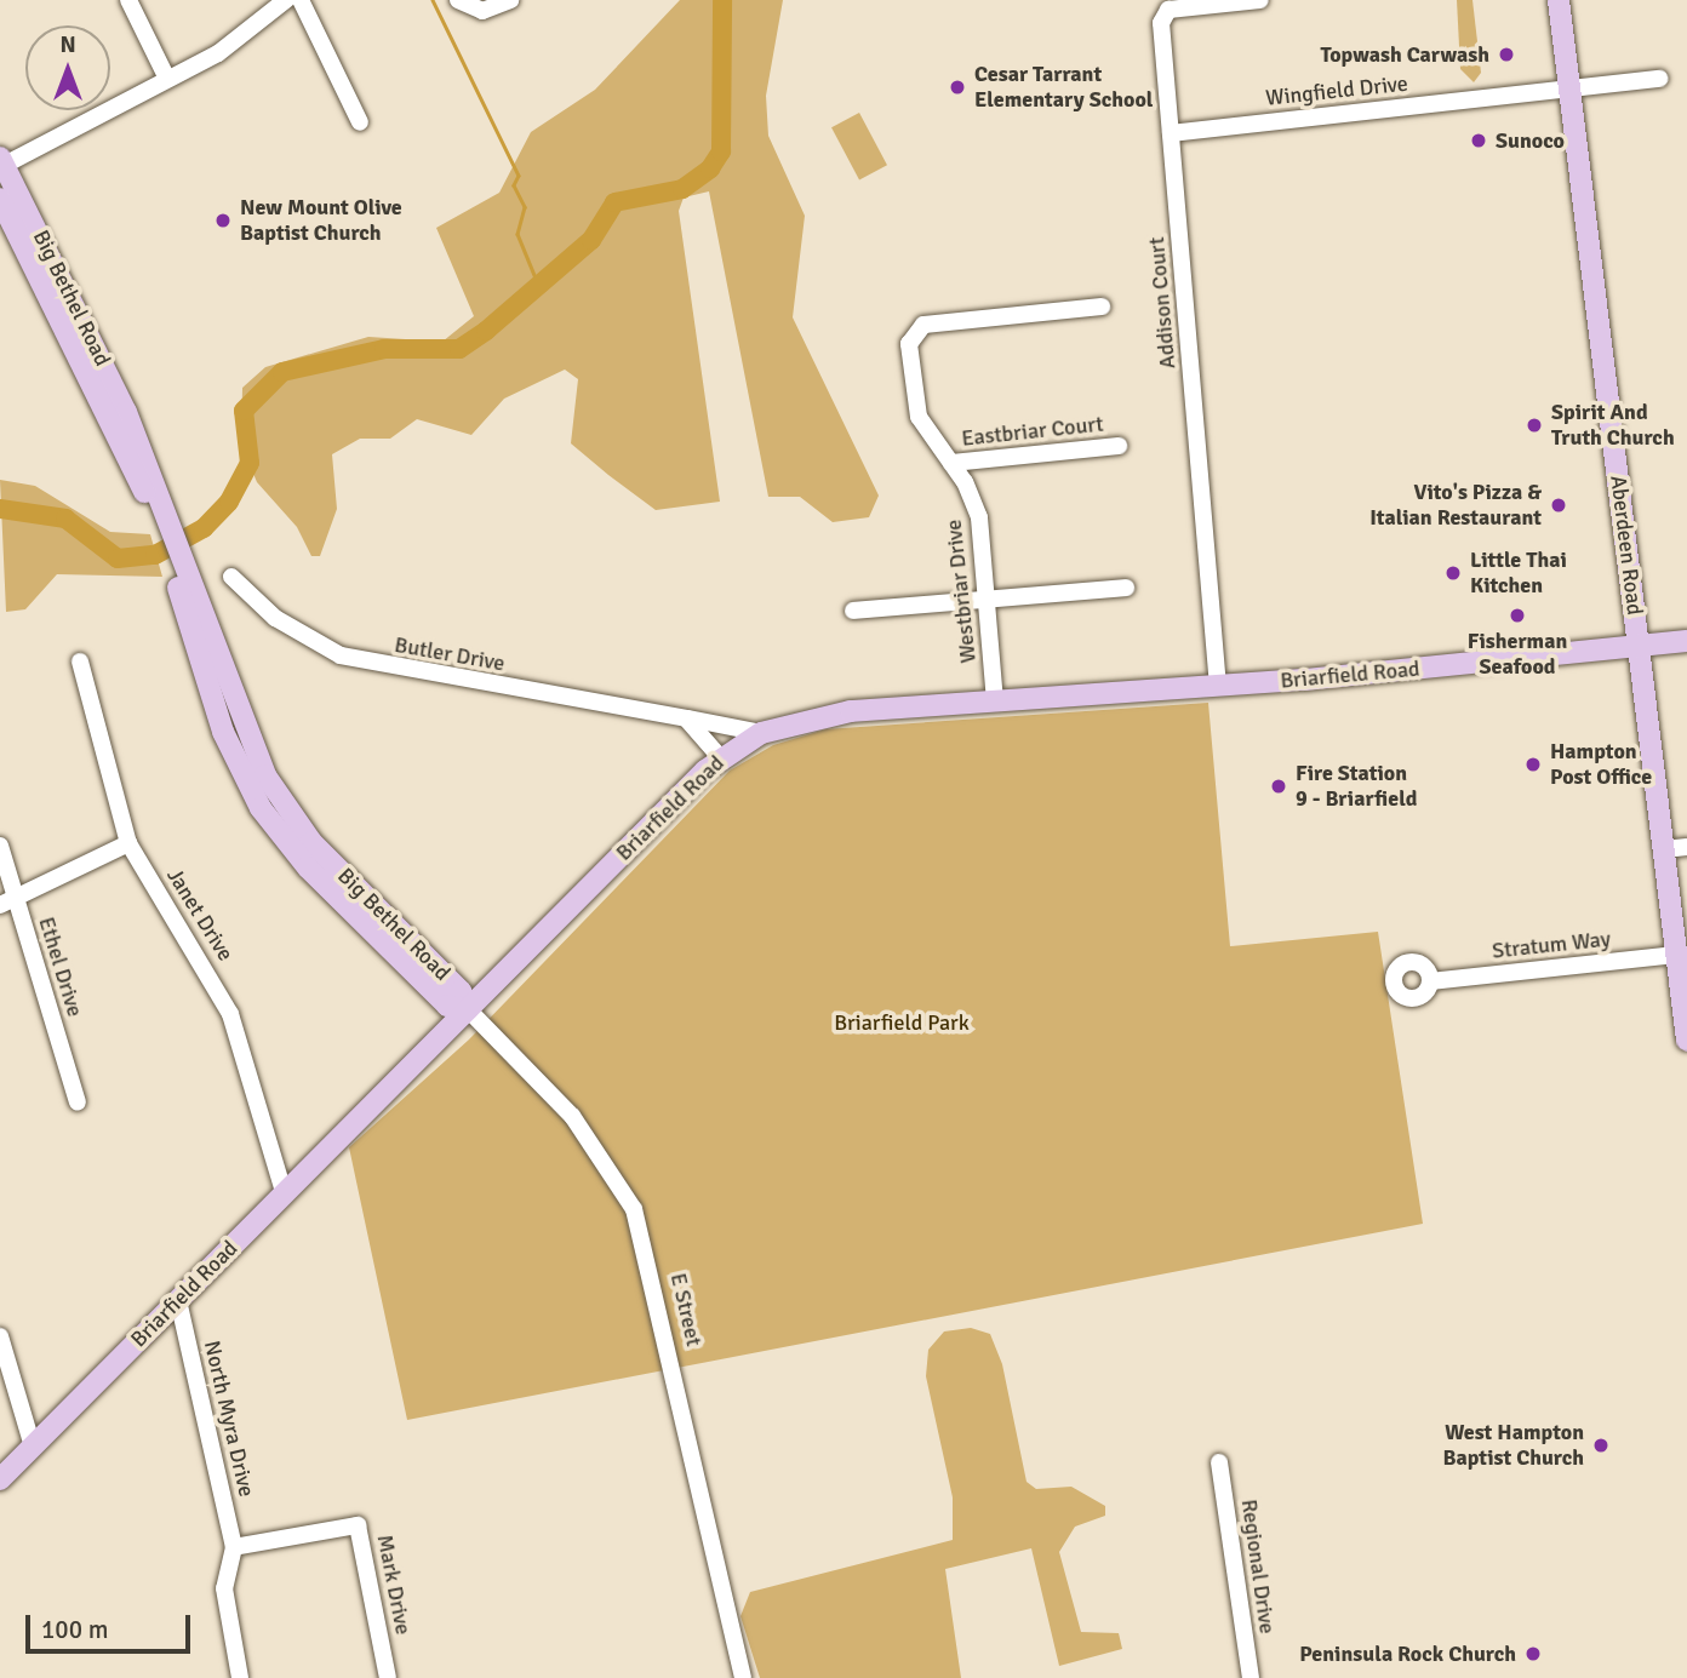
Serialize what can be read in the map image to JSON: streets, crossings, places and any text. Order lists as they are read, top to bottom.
{
  "streets": {
    "main road": ["Big Bethel Road", "Aberdeen Road", "Briarfield Road"],
    "street": [
      "Wingfield Drive",
      "Addison Court",
      "Eastbriar Court",
      "Westbriar Drive",
      "Butler Drive",
      "Janet Drive",
      "Stratum Way",
      "Ethel Drive",
      "E Street",
      "North Myra Drive",
      "Regional Drive",
      "Mark Drive"
    ]
  },
  "crossings": [
    ["Wingfield Drive", "Addison Court"],
    ["Wingfield Drive", "Aberdeen Road"],
    ["Big Bethel Road", "Briarfield Road"],
    ["Big Bethel Road", "E Street"],
    ["Addison Court", "Briarfield Road"],
    ["Eastbriar Court", "Westbriar Drive"],
    ["Aberdeen Road", "Briarfield Road"],
    ["Aberdeen Road", "Stratum Way"],
    ["Westbriar Drive", "Briarfield Road"],
    ["Butler Drive", "Briarfield Road"],
    ["Briarfield Road", "Janet Drive"],
    ["Briarfield Road", "E Street"],
    ["Briarfield Road", "North Myra Drive"],
    ["North Myra Drive", "Mark Drive"]
  ],
  "parks": ["Briarfield Park"],
  "places": [
    "Topwash Carwash",
    "Cesar Tarrant Elementary School",
    "Sunoco",
    "New Mount Olive Baptist Church",
    "Spirit And Truth Church",
    "Vito's Pizza & Italian Restaurant",
    "Little Thai Kitchen",
    "Fisherman Seafood",
    "Hampton Post Office",
    "Fire Station 9 - Briarfield",
    "West Hampton Baptist Church",
    "Peninsula Rock Church"
  ],
  "scale_bar": "100 m",
  "north": "top"
}
